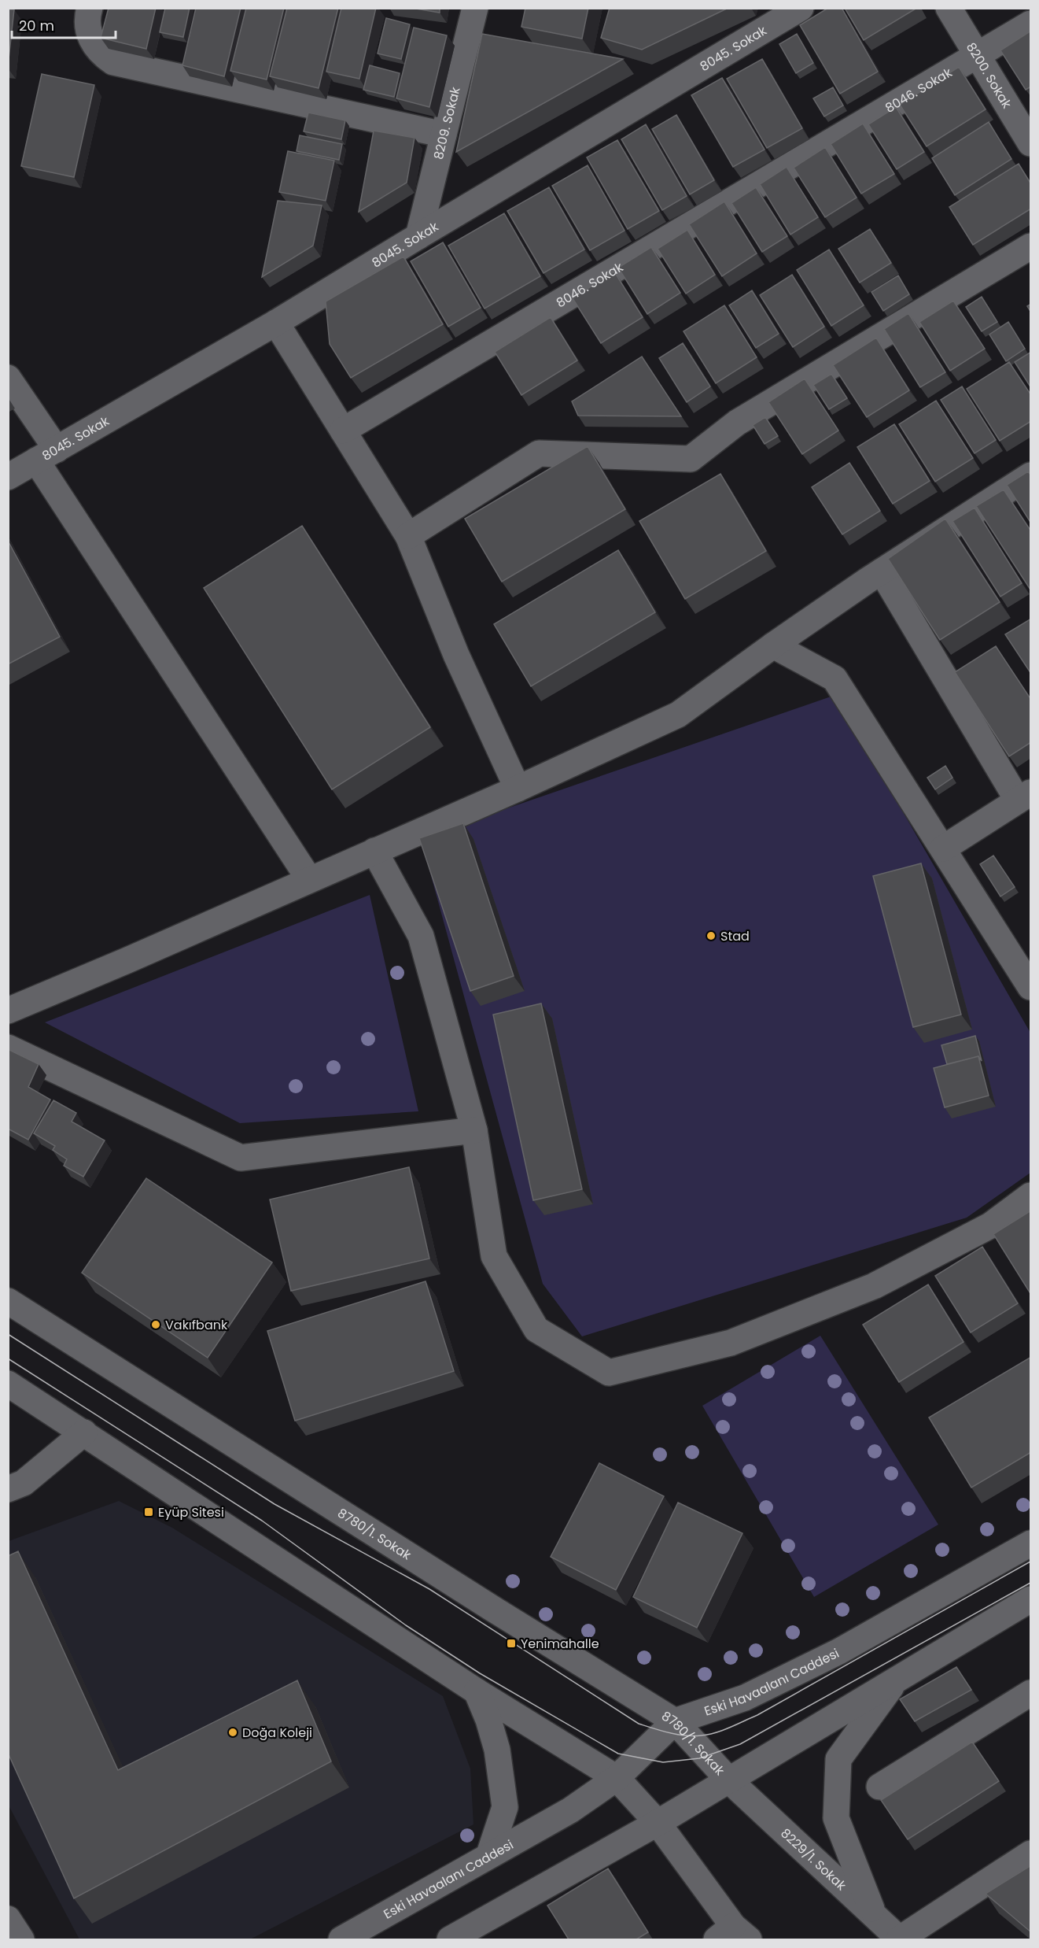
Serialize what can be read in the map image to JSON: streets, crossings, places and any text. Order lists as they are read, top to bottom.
{
  "streets": {
    "street": [
      "8045. Sokak",
      "8200. Sokak",
      "8046. Sokak",
      "8209. Sokak",
      "8780/1. Sokak",
      "Eski Havaalanı Caddesi",
      "8229/1. Sokak"
    ]
  },
  "crossings": [
    ["8045. Sokak", "8209. Sokak"],
    ["8200. Sokak", "8046. Sokak"],
    ["8780/1. Sokak", "Eski Havaalanı Caddesi"],
    ["8780/1. Sokak", "8229/1. Sokak"]
  ],
  "places": {
    "other": ["Stad", "Vakıfbank", "Doğa Koleji"],
    "transit": ["Eyüp Sitesi", "Yenimahalle"]
  },
  "scale_bar": "20 m"
}
